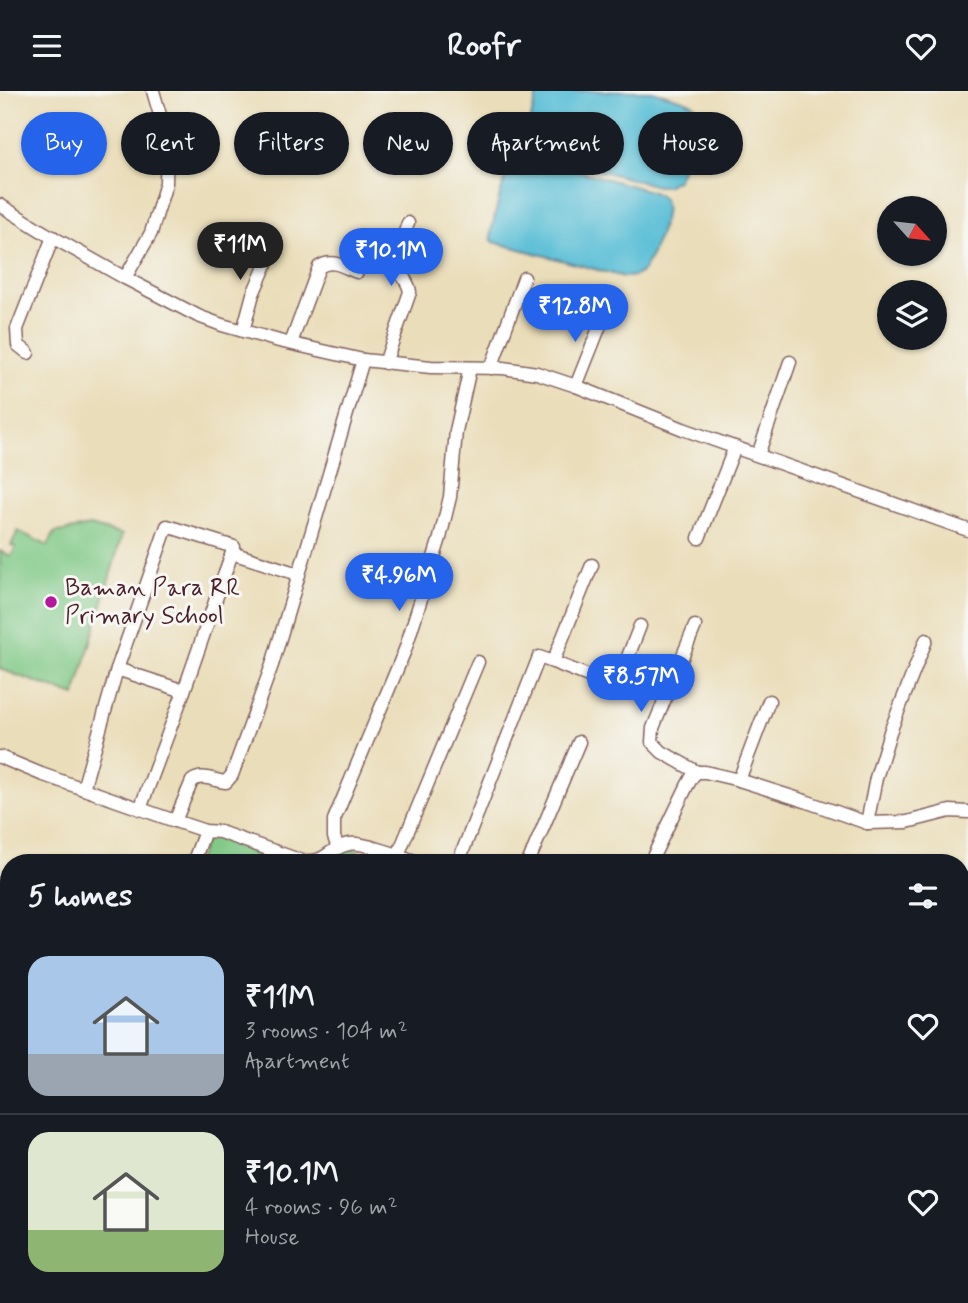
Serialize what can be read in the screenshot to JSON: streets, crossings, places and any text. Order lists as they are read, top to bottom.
{
  "places": ["Baman Para RR Primary School"],
  "north": "bottom right",
  "page": {
    "header": "Roofr",
    "chip": [
      "Buy",
      "Rent",
      "Filters",
      "New",
      "Apartment",
      "House"
    ],
    "price": [
      "₹11M",
      "₹10.1M",
      "₹12.8M",
      "₹4.96M",
      "₹8.57M"
    ],
    "heading": "5 homes",
    "list": [
      {
        "name": "₹11M",
        "note": "3 rooms · 104 m² · Apartment"
      },
      {
        "name": "₹10.1M",
        "note": "4 rooms · 96 m² · House"
      }
    ]
  }
}
